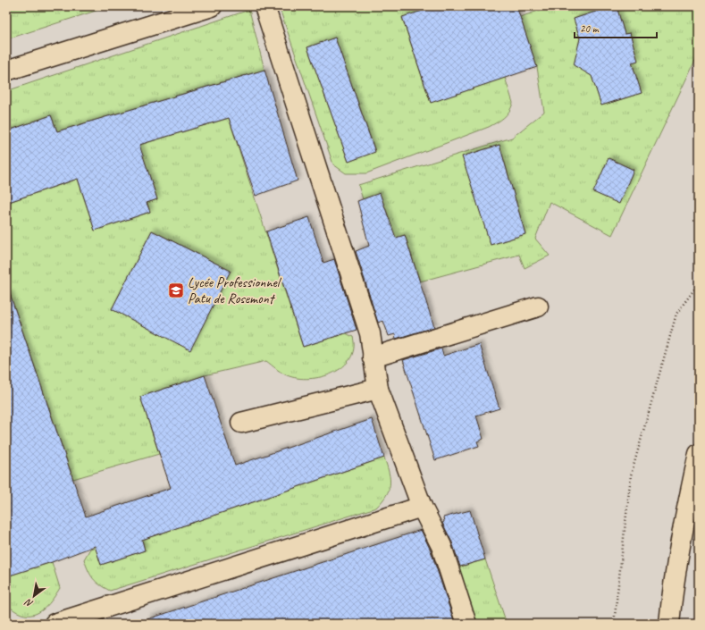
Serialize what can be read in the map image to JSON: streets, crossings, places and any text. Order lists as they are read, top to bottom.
{
  "places": {
    "school or university": ["Lycée Professionnel Patu de Rosemont"]
  },
  "scale_bar": "20 m",
  "north": "bottom left"
}
